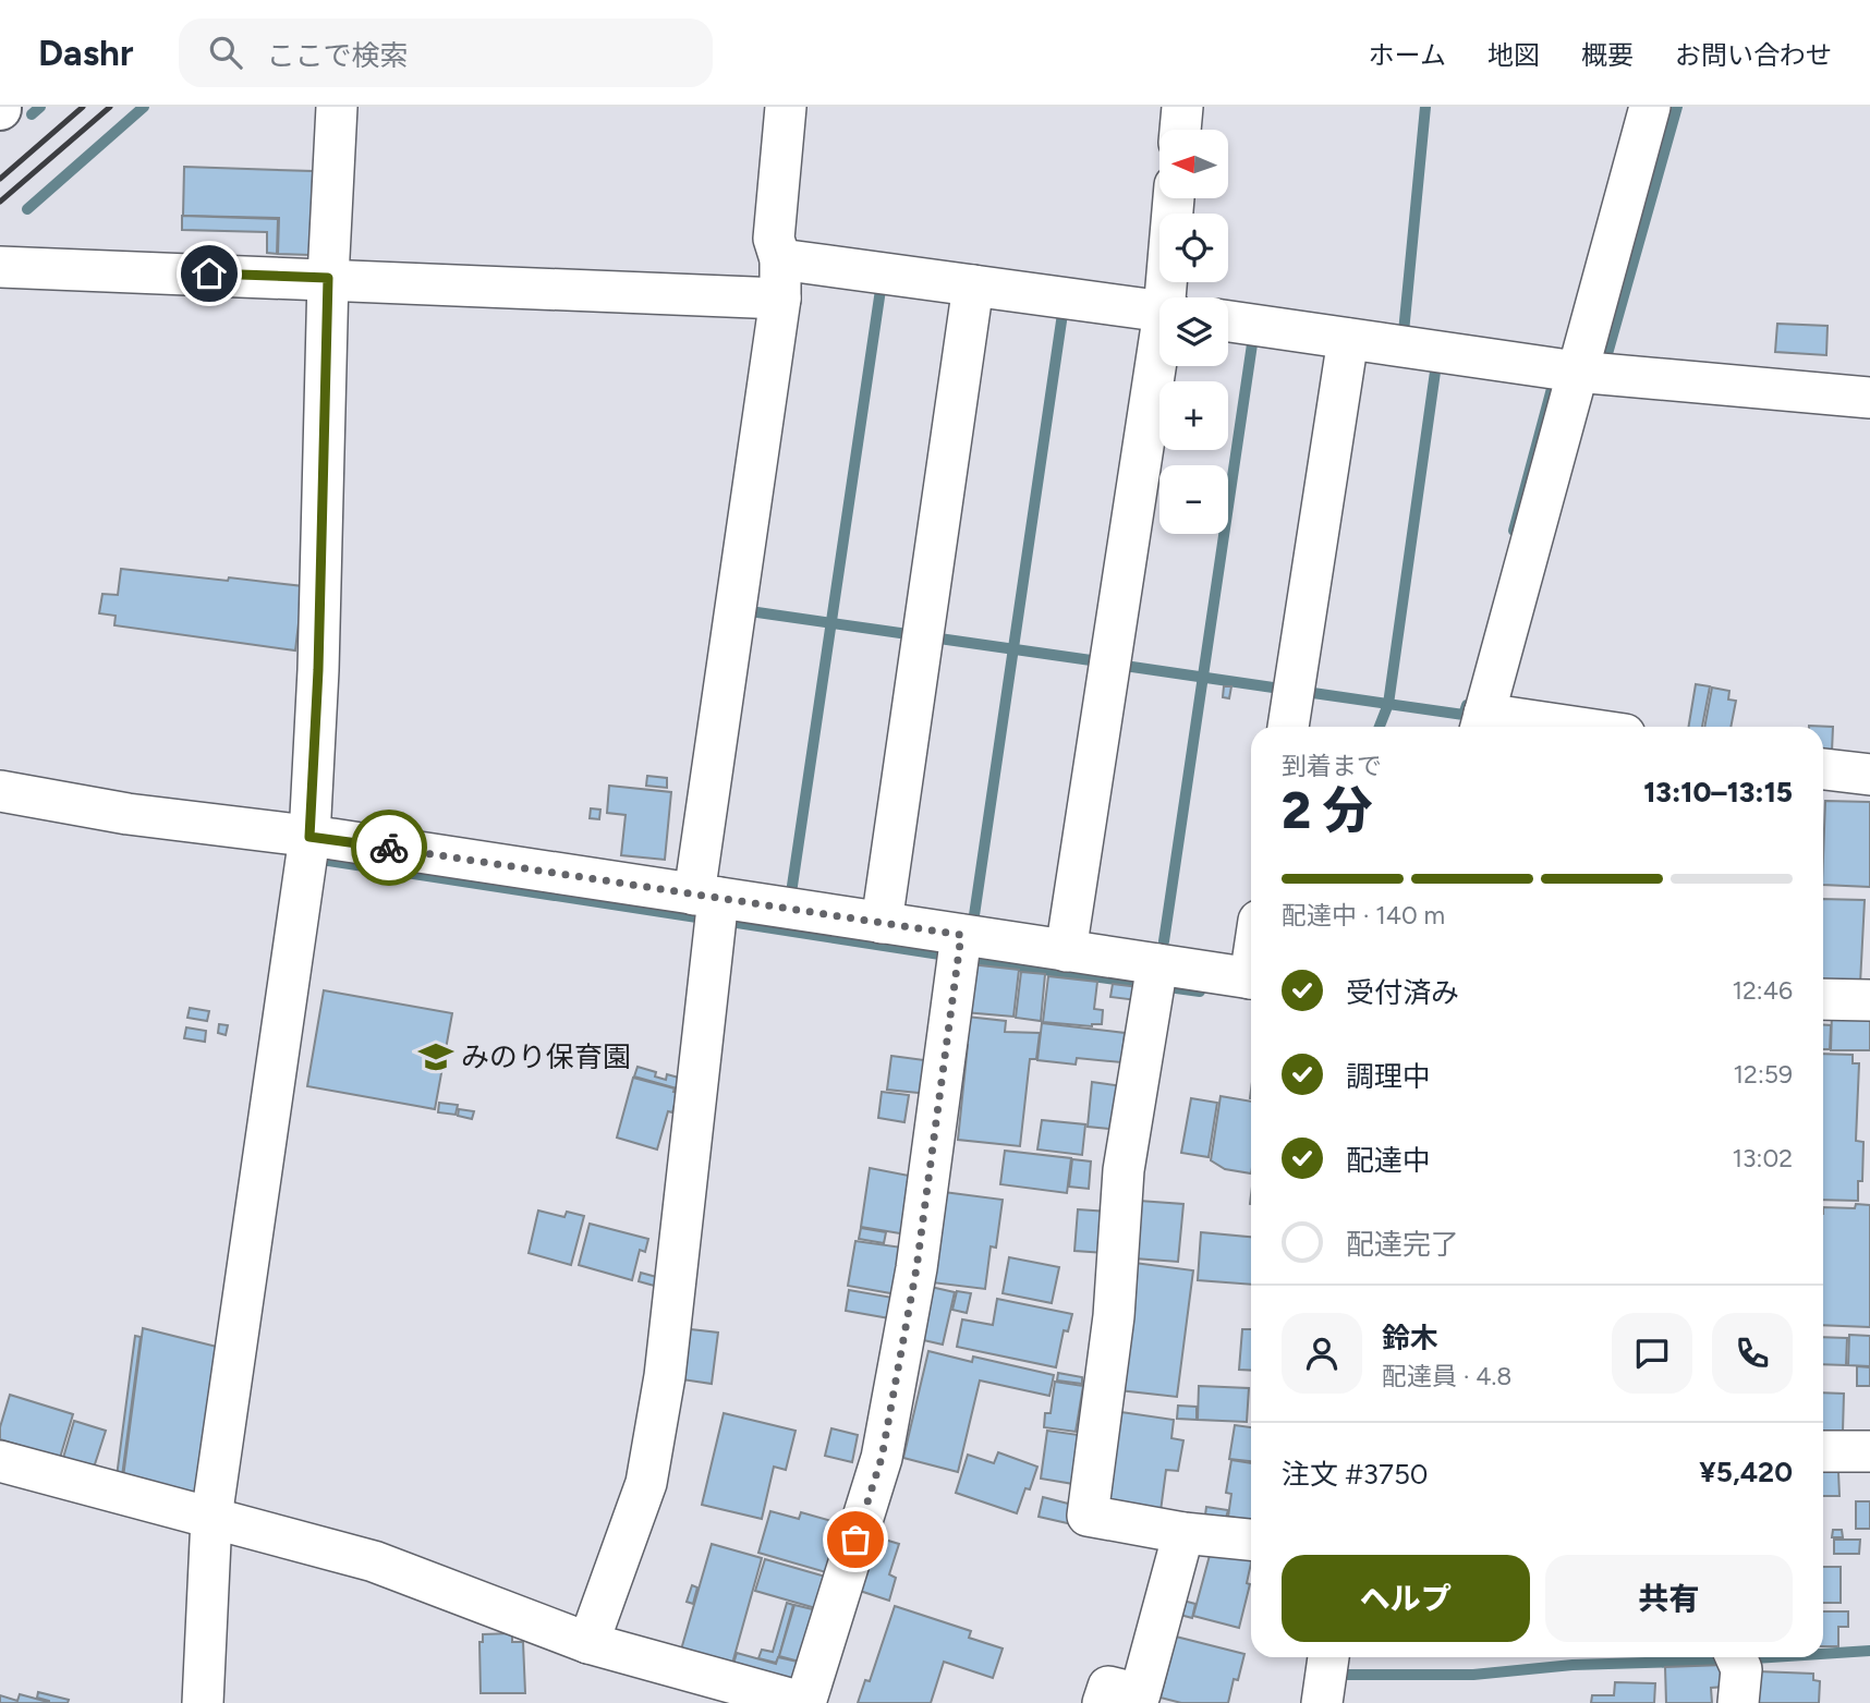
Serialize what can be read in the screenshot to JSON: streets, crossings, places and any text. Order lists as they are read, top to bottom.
{
  "places": {
    "school or university": ["みのり保育園"]
  },
  "north": "left",
  "page": {
    "header": "Dashr",
    "search": "ここで検索",
    "nav": [
      "ホーム",
      "地図",
      "概要",
      "お問い合わせ"
    ],
    "map_buttons": ["+", "−"],
    "heading": ["2 分", "到着まで", "13:10–13:15"],
    "panel": [
      "鈴木",
      "配達員 · 4.8",
      "注文 #3750",
      "¥5,420"
    ],
    "bar": "配達中 · 140 m",
    "list": [
      ["受付済み", "12:46"],
      ["調理中", "12:59"],
      ["配達中", "13:02"],
      "配達完了"
    ],
    "buttons": ["ヘルプ", "共有"]
  }
}
